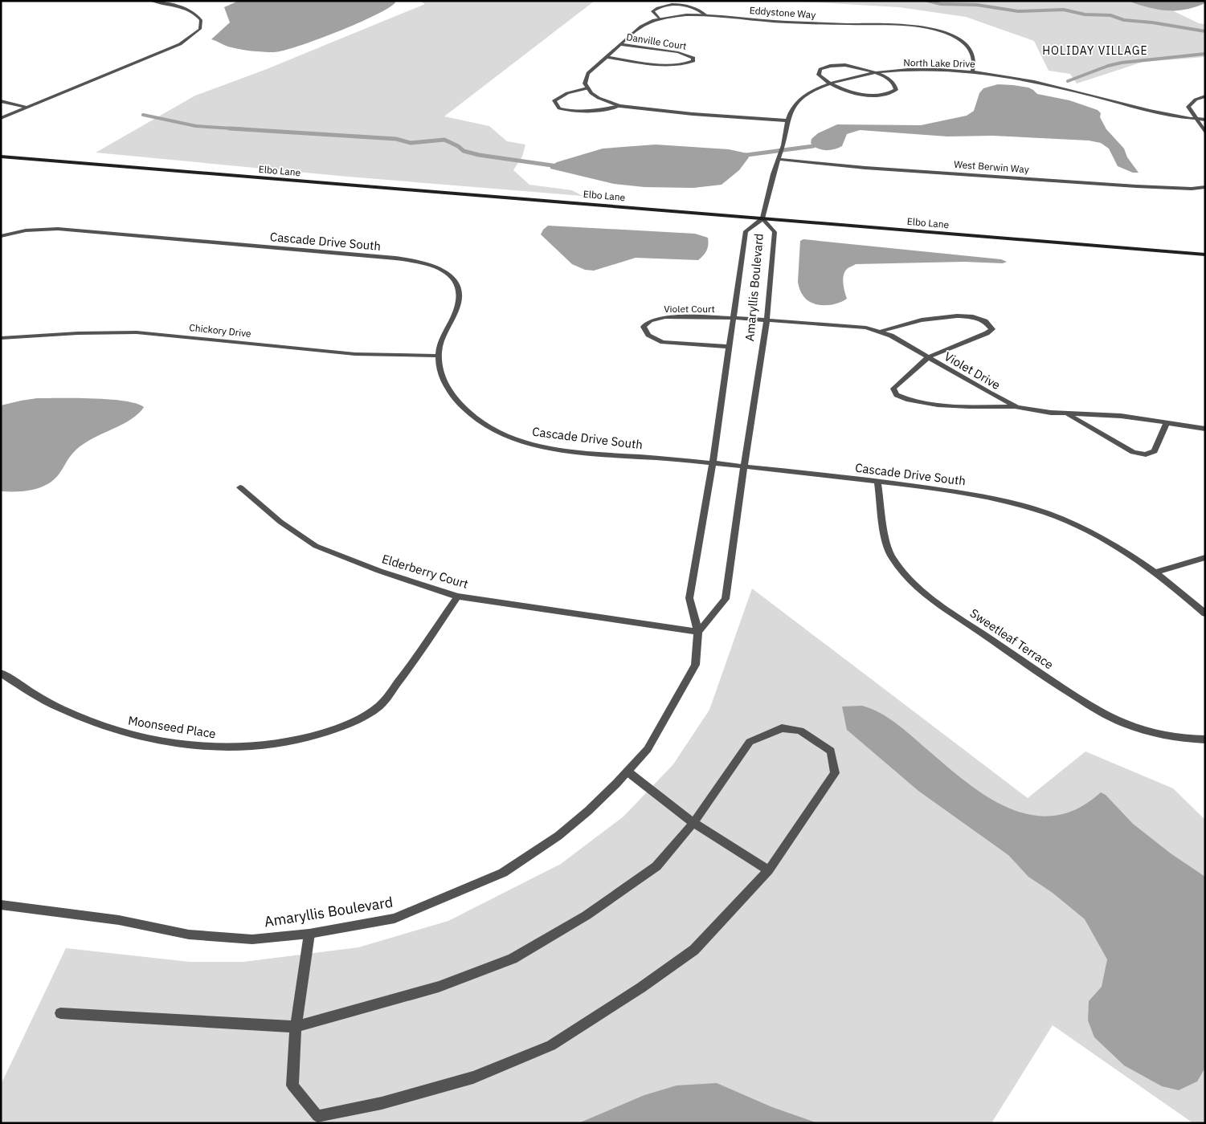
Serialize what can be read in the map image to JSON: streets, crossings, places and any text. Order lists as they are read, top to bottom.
{
  "streets": {
    "street": [
      "Eddystone Way",
      "Danville Court",
      "North Lake Drive",
      "West Berwin Way",
      "Elbo Lane",
      "Cascade Drive South",
      "Amaryllis Boulevard",
      "Violet Court",
      "Chickory Drive",
      "Violet Drive",
      "Elderberry Court",
      "Sweetleaf Terrace",
      "Moonseed Place"
    ]
  },
  "crossings": [
    ["Eddystone Way", "Danville Court"],
    ["Eddystone Way", "North Lake Drive"],
    ["North Lake Drive", "West Berwin Way"],
    ["North Lake Drive", "Elbo Lane"],
    ["North Lake Drive", "Amaryllis Boulevard"],
    ["Elbo Lane", "Amaryllis Boulevard"],
    ["Cascade Drive South", "Amaryllis Boulevard"],
    ["Cascade Drive South", "Chickory Drive"],
    ["Cascade Drive South", "Sweetleaf Terrace"],
    ["Amaryllis Boulevard", "Violet Court"],
    ["Amaryllis Boulevard", "Violet Drive"],
    ["Amaryllis Boulevard", "Elderberry Court"],
    ["Violet Court", "Violet Drive"],
    ["Elderberry Court", "Moonseed Place"]
  ],
  "districts": ["HOLIDAY VILLAGE"]
}
